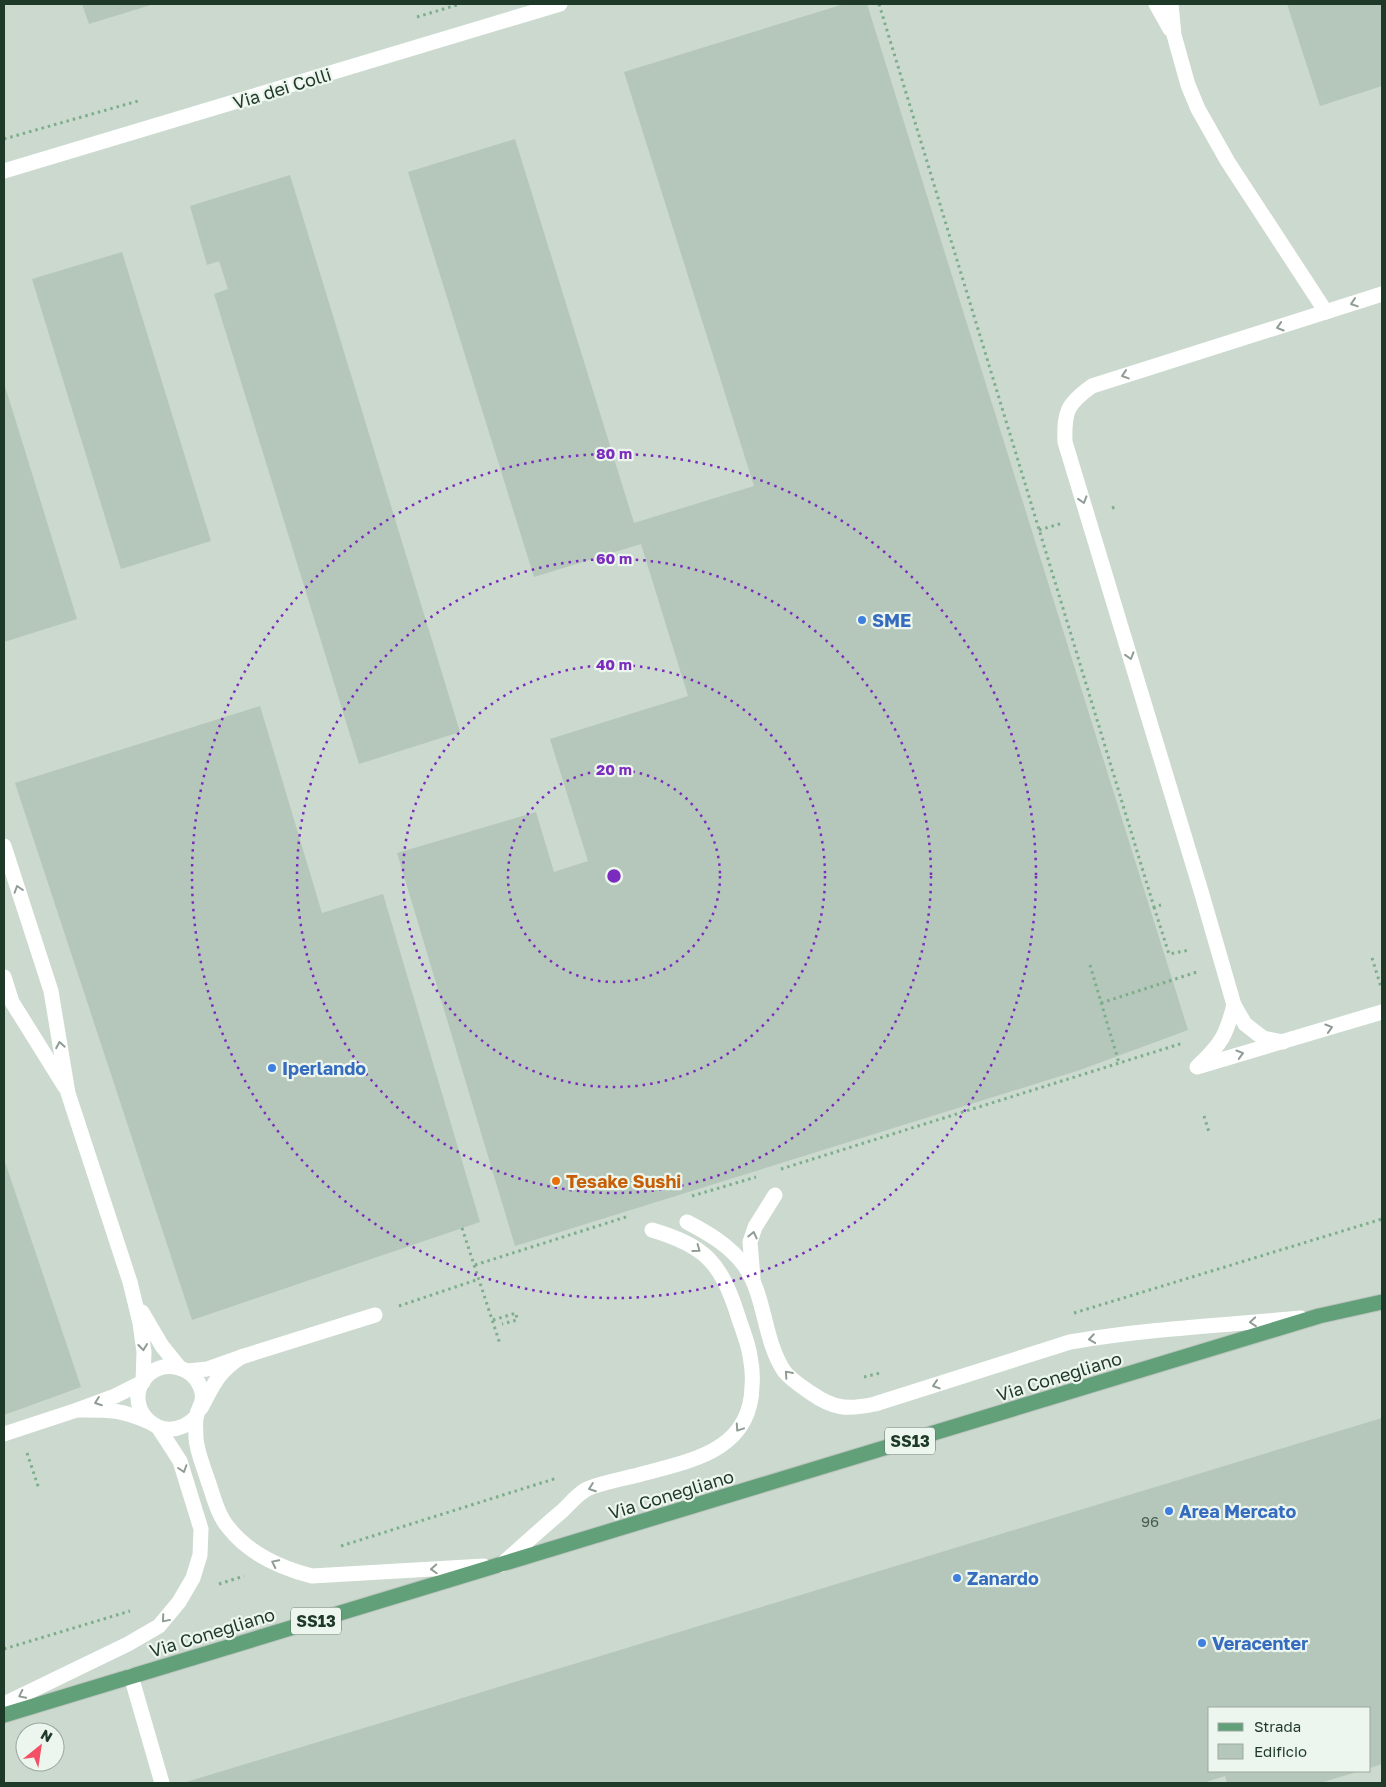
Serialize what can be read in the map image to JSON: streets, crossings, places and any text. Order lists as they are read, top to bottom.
{
  "streets": {
    "main road": ["Via Conegliano", "SS13"],
    "street": ["Via dei Colli"]
  },
  "places": [
    "SME",
    "Iperlando",
    "Tesake Sushi",
    "Area Mercato",
    "Zanardo",
    "Veracenter"
  ],
  "house_numbers": ["96"],
  "legend": ["Strada", "Edificio"],
  "north": "top right",
  "rings": [
    "80 m",
    "60 m",
    "40 m",
    "20 m"
  ]
}
